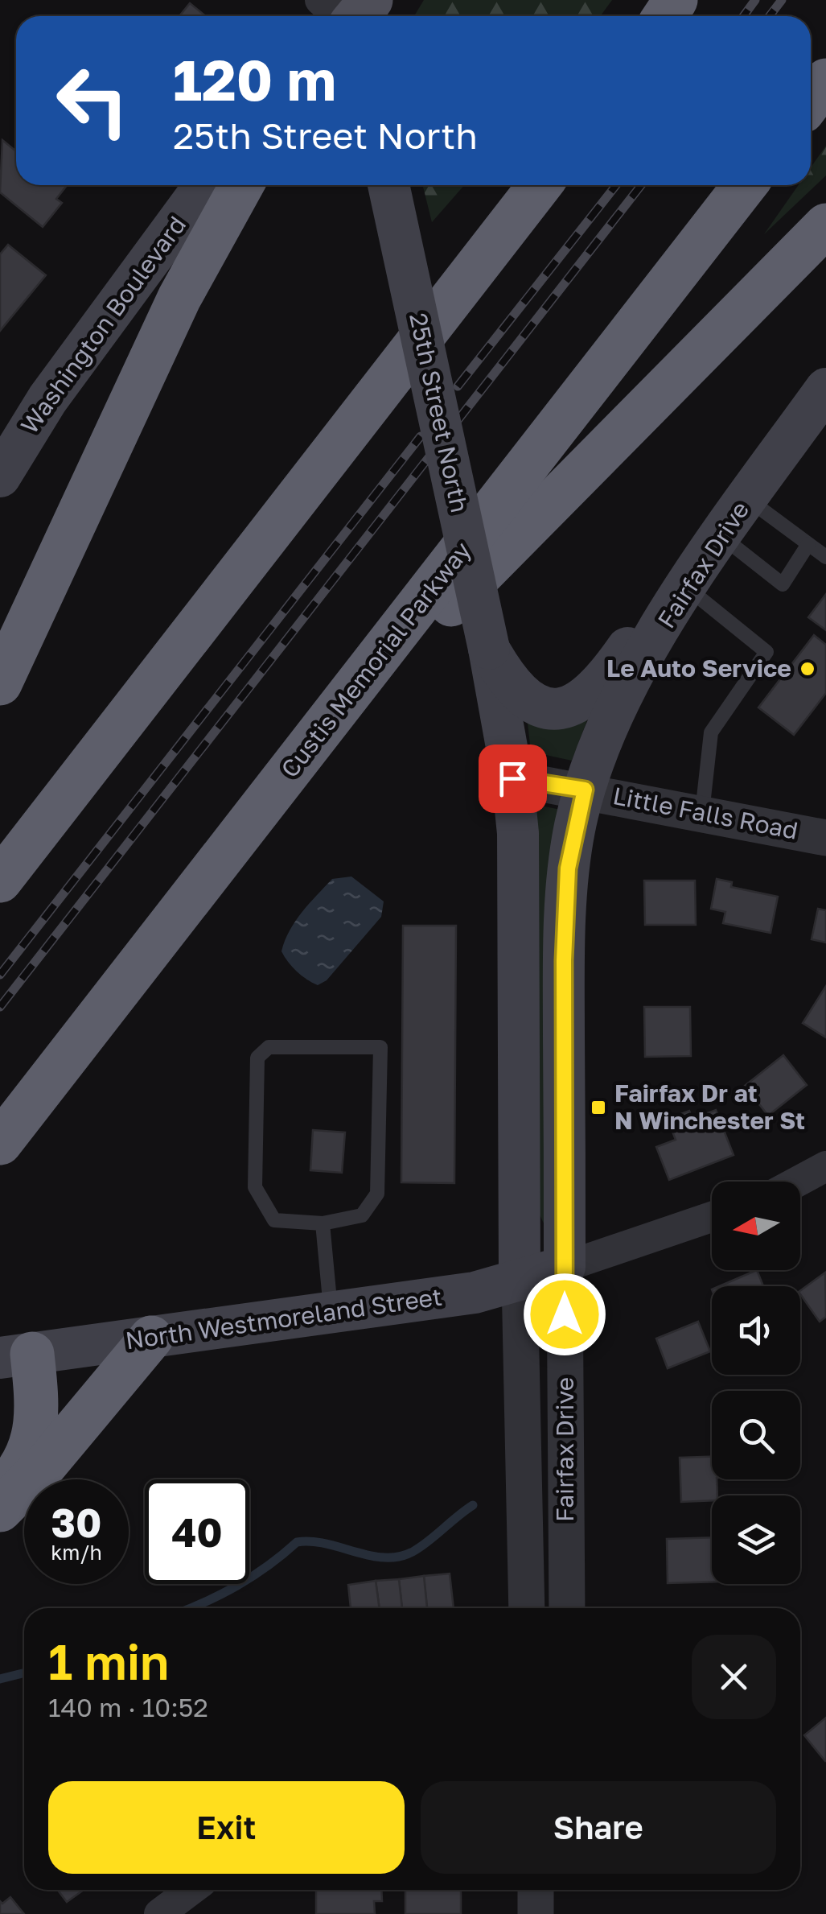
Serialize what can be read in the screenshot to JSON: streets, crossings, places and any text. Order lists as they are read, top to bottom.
{
  "streets": {
    "highway": ["Custis Memorial Parkway"],
    "main road": [
      "Washington Boulevard",
      "25th Street North",
      "Fairfax Drive",
      "North Westmoreland Street"
    ],
    "street": ["Little Falls Road"]
  },
  "crossings": [
    ["25th Street North", "Fairfax Drive"],
    ["Fairfax Drive", "Little Falls Road"],
    ["Fairfax Drive", "North Westmoreland Street"]
  ],
  "places": {
    "other": ["Le Auto Service"],
    "transit": ["Fairfax Dr at N Winchester St"]
  },
  "north": "left",
  "page": {
    "turn": ["120 m", "25th Street North"],
    "speed": "30 km/h",
    "limit": "40",
    "heading": ["1 min", "140 m · 10:52"],
    "buttons": ["Exit", "Share"]
  }
}
